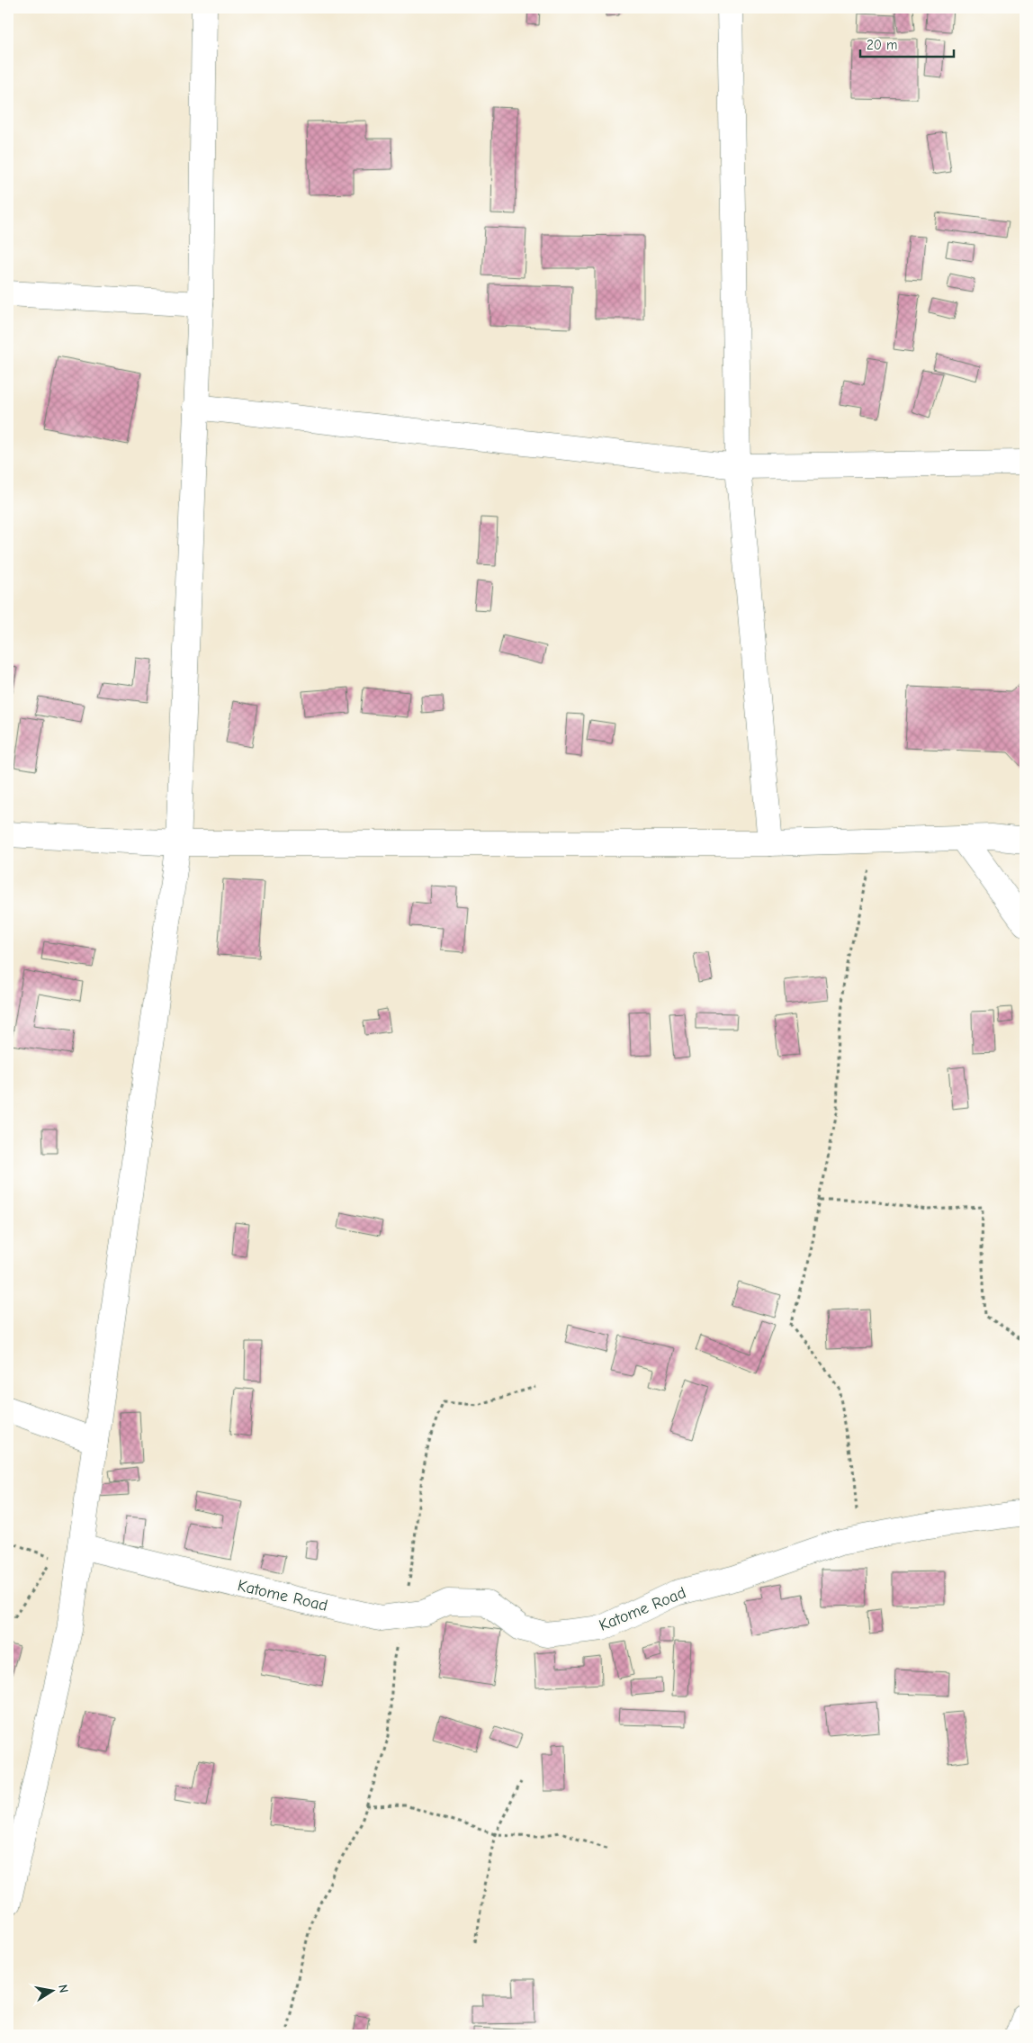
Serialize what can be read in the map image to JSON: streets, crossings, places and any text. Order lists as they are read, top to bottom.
{
  "streets": {
    "street": ["Katome Road"]
  },
  "scale_bar": "20 m",
  "north": "right"
}
